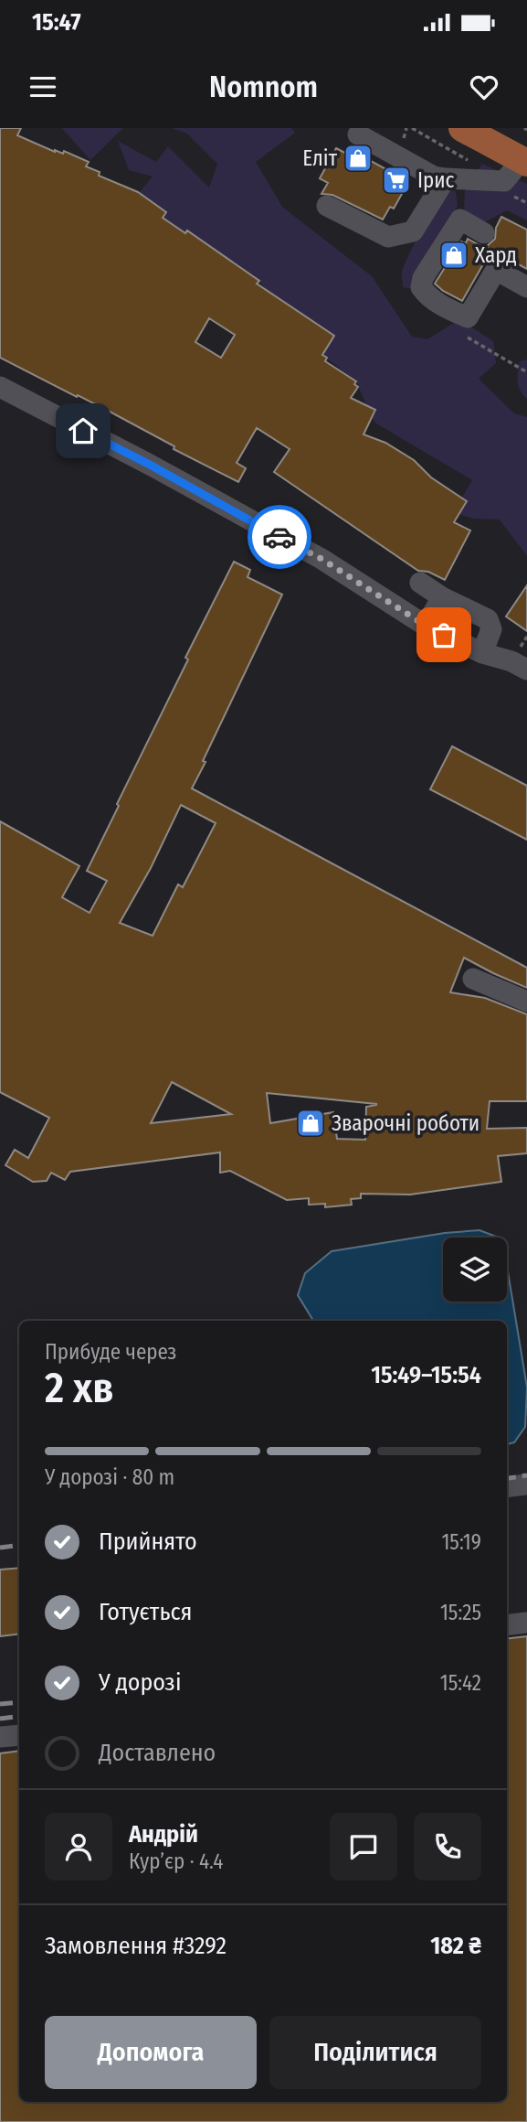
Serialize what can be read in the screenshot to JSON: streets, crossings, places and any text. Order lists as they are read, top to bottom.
{
  "places": {
    "shop": ["Еліт", "Хард", "Зварочні роботи"],
    "supermarket": ["Ірис"]
  },
  "page": {
    "status": "15:47",
    "header": "Nomnom",
    "heading": ["2 хв", "Прибуде через", "15:49–15:54"],
    "panel": [
      "Андрій",
      "Кур’єр · 4.4",
      "Замовлення #3292",
      "182 ₴"
    ],
    "bar": "У дорозі · 80 m",
    "list": [
      ["Прийнято", "15:19"],
      ["Готується", "15:25"],
      ["У дорозі", "15:42"],
      "Доставлено"
    ],
    "buttons": ["Допомога", "Поділитися"]
  }
}
